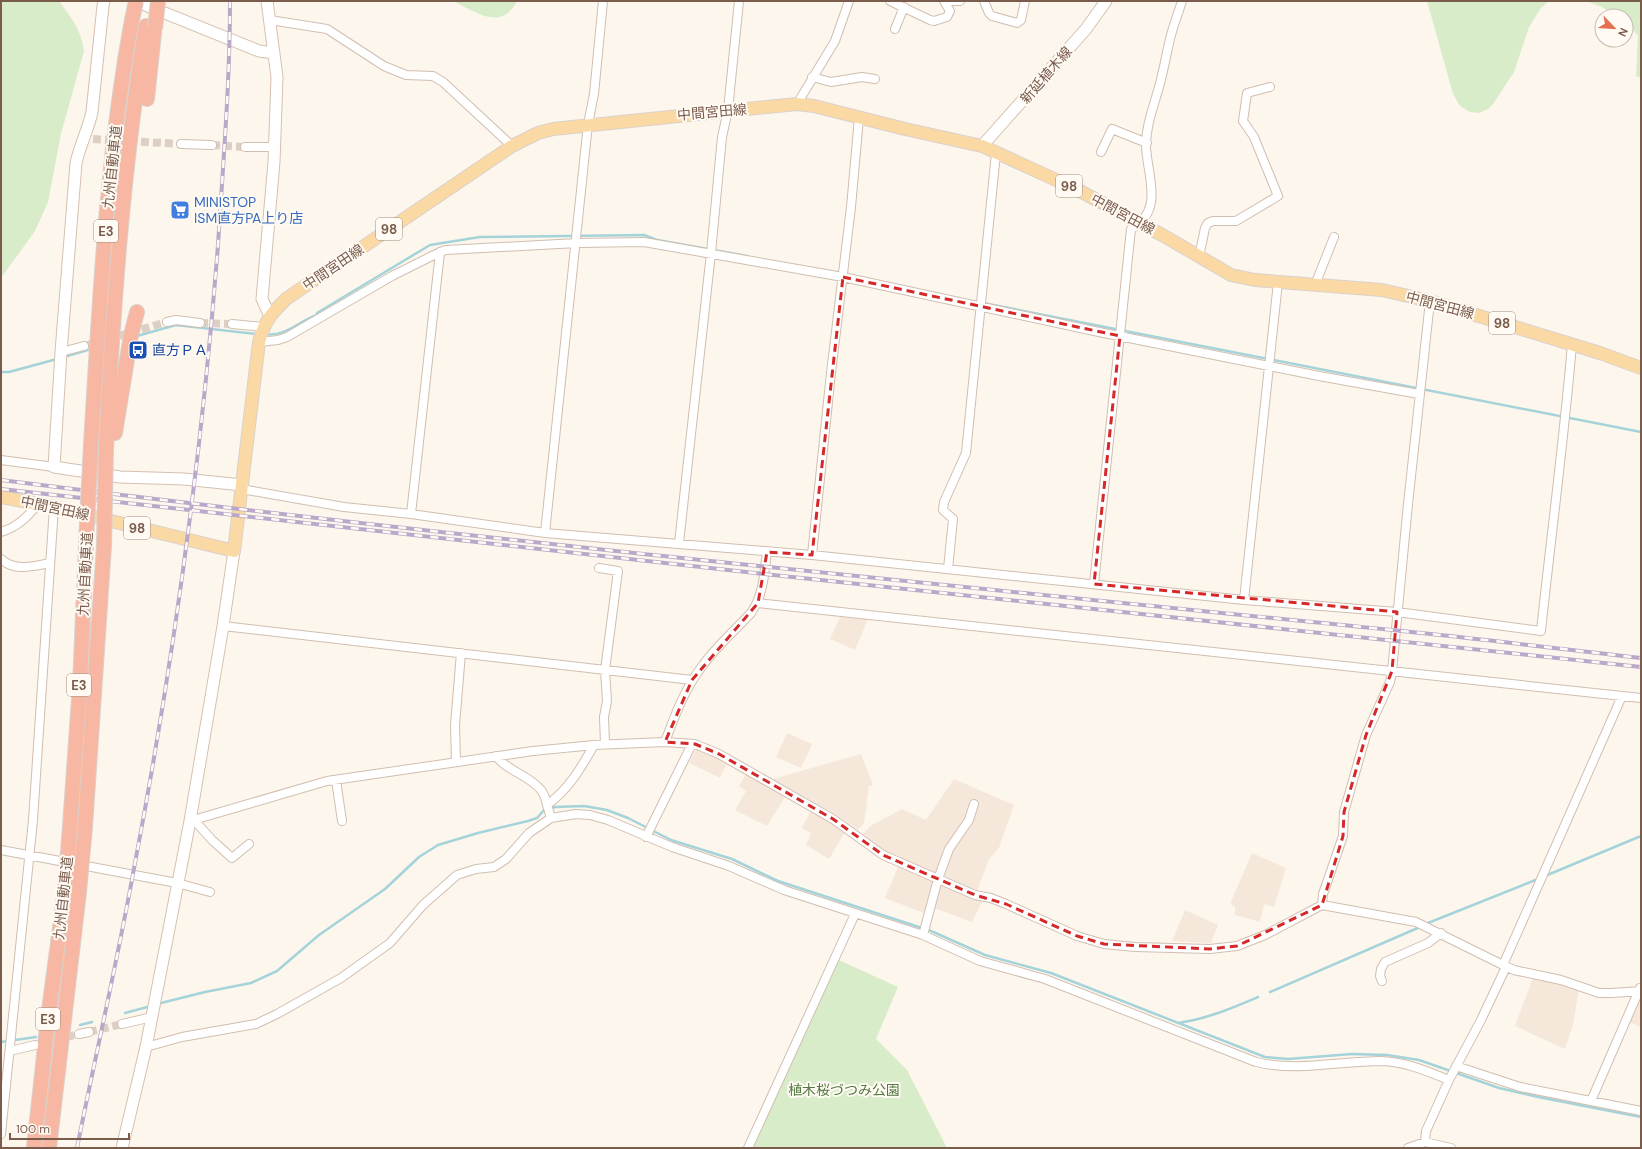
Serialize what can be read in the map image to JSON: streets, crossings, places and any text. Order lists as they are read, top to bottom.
{
  "streets": {
    "highway": ["九州自動車道", "E3"],
    "main road": ["中間宮田線", "98"],
    "street": ["新延植木線"]
  },
  "crossings": [
    ["新延植木線", "中間宮田線"]
  ],
  "parks": ["植木桜づつみ公園"],
  "places": {
    "supermarket": ["MINISTOP ISM直方PA上り店"],
    "bus stop": ["直方ＰＡ"]
  },
  "scale_bar": "100 m",
  "north": "bottom right"
}
